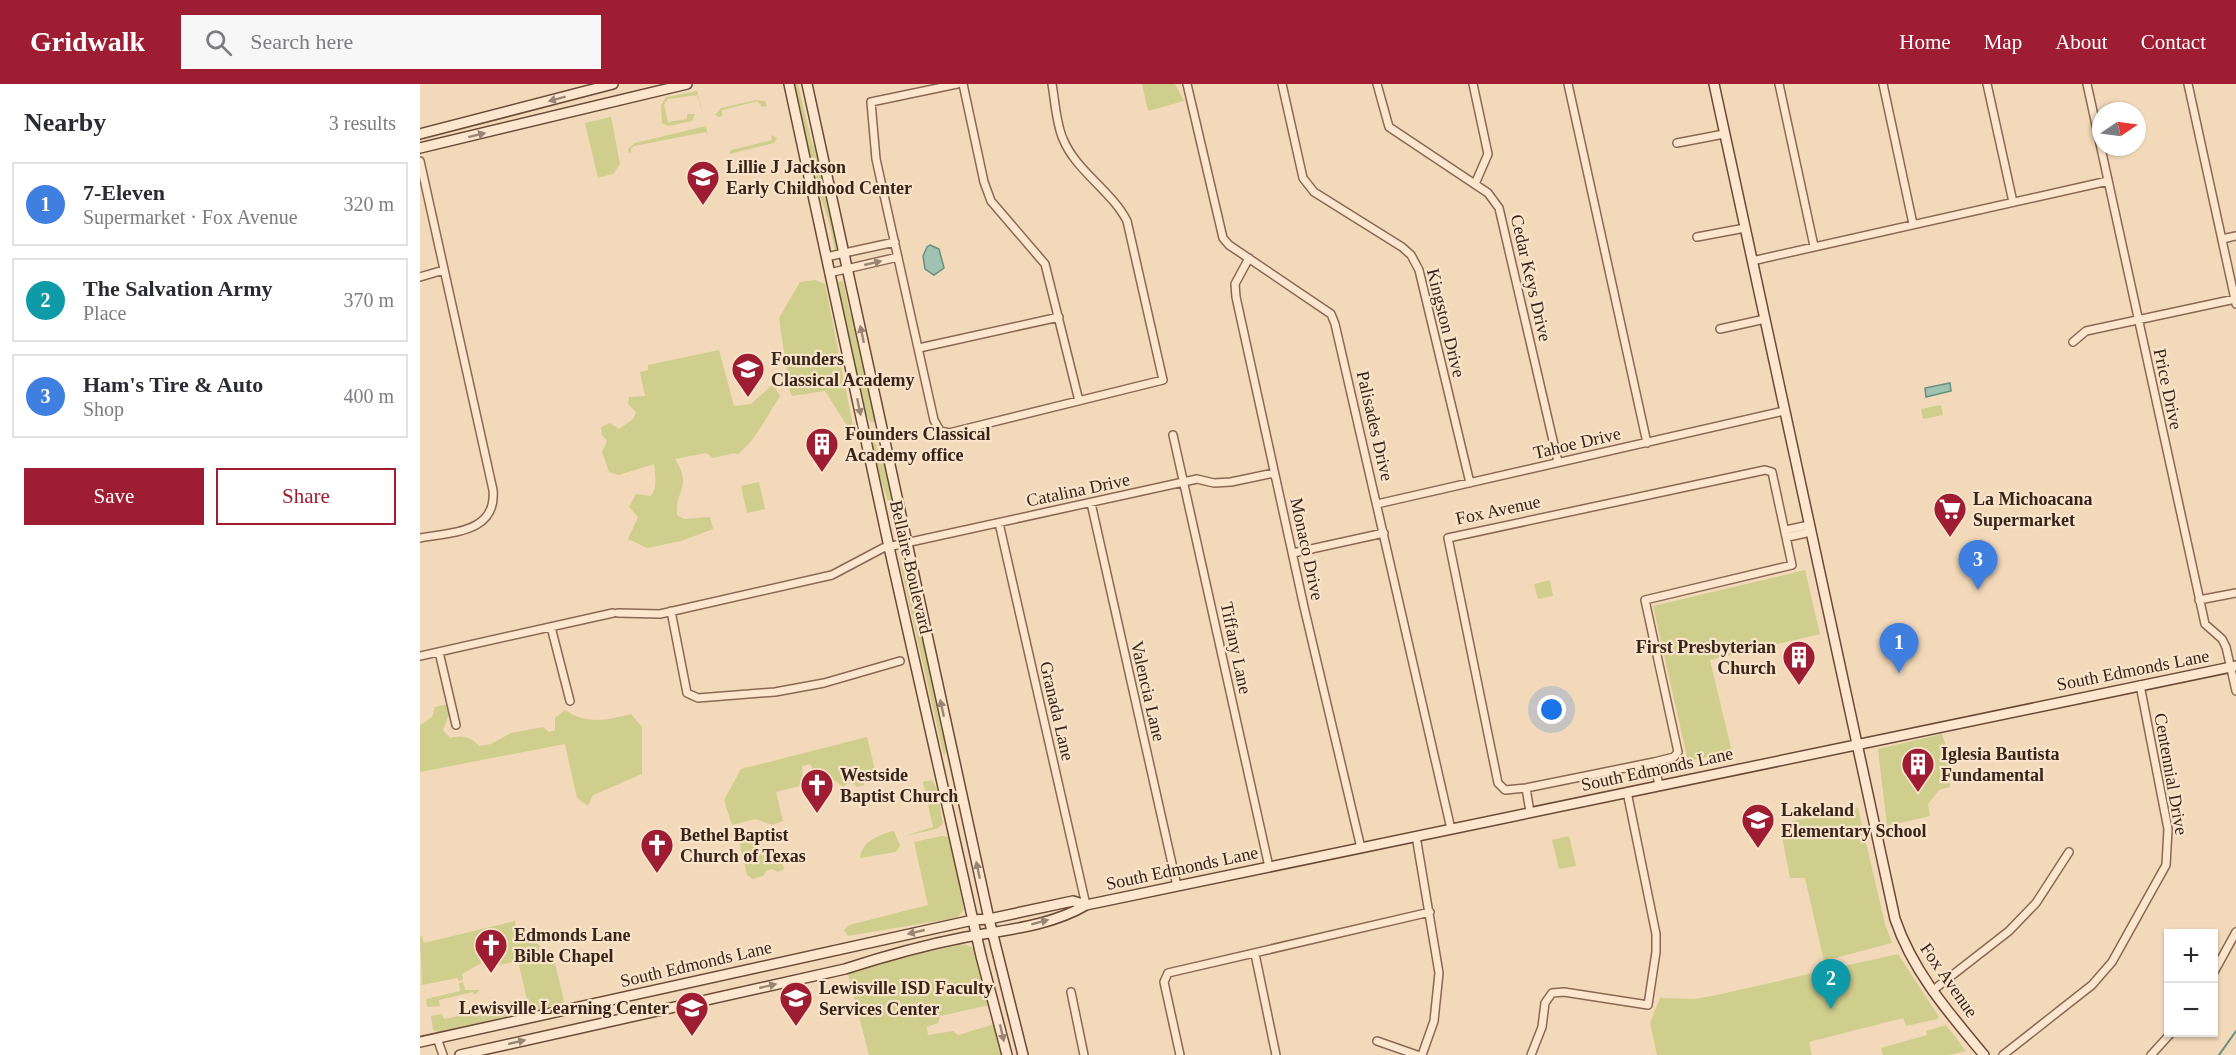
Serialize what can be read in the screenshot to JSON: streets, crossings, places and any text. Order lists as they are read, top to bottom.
{
  "streets": {
    "main road": ["Fox Avenue", "Bellaire Boulevard", "South Edmonds Lane"],
    "street": [
      "Cedar Keys Drive",
      "Kingston Drive",
      "Price Drive",
      "Palisades Drive",
      "Tahoe Drive",
      "Catalina Drive",
      "Monaco Drive",
      "Tiffany Lane",
      "Valencia Lane",
      "Granada Lane",
      "Centennial Drive"
    ]
  },
  "crossings": [
    ["Cedar Keys Drive", "Tahoe Drive"],
    ["Kingston Drive", "Tahoe Drive"],
    ["Price Drive", "South Edmonds Lane"],
    ["Palisades Drive", "Tahoe Drive"],
    ["Palisades Drive", "Monaco Drive"],
    ["Palisades Drive", "South Edmonds Lane"],
    ["Tahoe Drive", "Fox Avenue"],
    ["Catalina Drive", "Monaco Drive"],
    ["Catalina Drive", "Bellaire Boulevard"],
    ["Catalina Drive", "Tiffany Lane"],
    ["Catalina Drive", "Valencia Lane"],
    ["Catalina Drive", "Granada Lane"],
    ["Fox Avenue", "South Edmonds Lane"],
    ["Monaco Drive", "South Edmonds Lane"],
    ["Bellaire Boulevard", "South Edmonds Lane"],
    ["Tiffany Lane", "South Edmonds Lane"],
    ["South Edmonds Lane", "Valencia Lane"],
    ["South Edmonds Lane", "Granada Lane"],
    ["South Edmonds Lane", "Centennial Drive"]
  ],
  "places": {
    "school or university": [
      "Lillie J Jackson Early Childhood Center",
      "Founders Classical Academy",
      "Lakeland Elementary School",
      "Lewisville ISD Faculty Services Center",
      "Lewisville Learning Center"
    ],
    "building": ["Founders Classical Academy office", "First Presbyterian Church", "Iglesia Bautista Fundamental"],
    "supermarket": ["La Michoacana Supermarket"],
    "church": ["Westside Baptist Church", "Bethel Baptist Church of Texas", "Edmonds Lane Bible Chapel"]
  },
  "north": "right",
  "page": {
    "header": "Gridwalk",
    "search": "Search here",
    "nav": [
      "Home",
      "Map",
      "About",
      "Contact"
    ],
    "heading": ["Nearby", "3 results"],
    "list": [
      {
        "mark": "1",
        "name": "7-Eleven",
        "note": "Supermarket · Fox Avenue",
        "value": "320 m"
      },
      {
        "mark": "2",
        "name": "The Salvation Army",
        "note": "Place",
        "value": "370 m"
      },
      {
        "mark": "3",
        "name": "Ham's Tire & Auto",
        "note": "Shop",
        "value": "400 m"
      }
    ],
    "buttons": ["Save", "Share"],
    "pins": ["3", "1", "2"],
    "map_buttons": ["+", "−"]
  }
}
